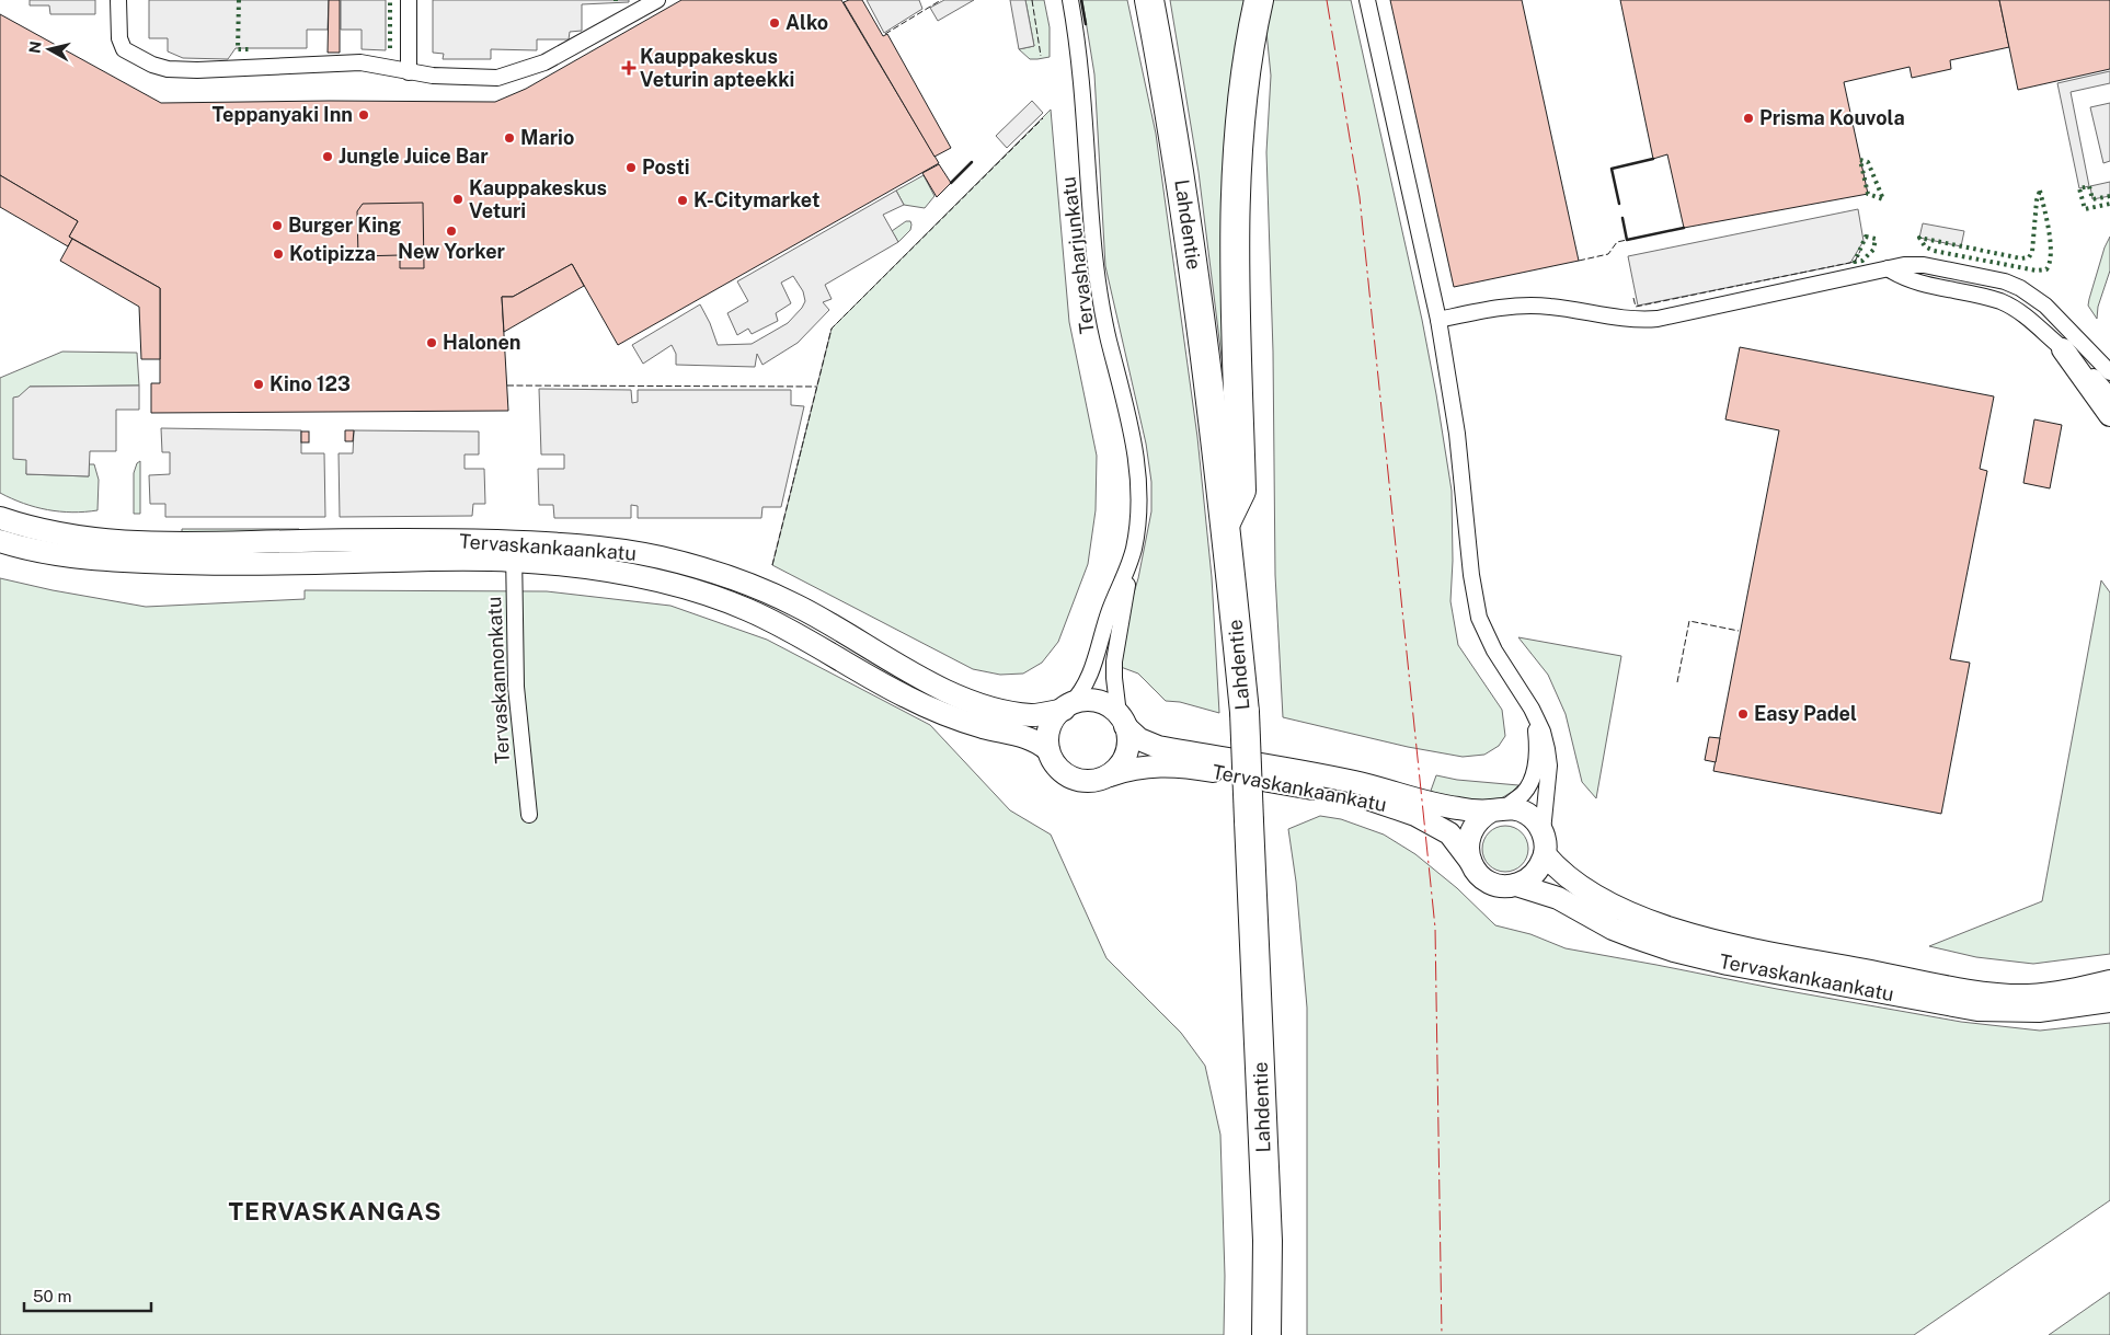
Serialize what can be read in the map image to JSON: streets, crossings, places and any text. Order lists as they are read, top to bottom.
{
  "streets": {
    "highway": ["Lahdentie"],
    "street": ["Tervasharjunkatu", "Tervaskankaankatu", "Tervaskannonkatu"]
  },
  "crossings": [
    ["Tervasharjunkatu", "Tervaskankaankatu"],
    ["Tervaskankaankatu", "Tervaskannonkatu"]
  ],
  "districts": ["TERVASKANGAS"],
  "places": {
    "other": [
      "Alko",
      "Teppanyaki Inn",
      "Prisma Kouvola",
      "Mario",
      "Jungle Juice Bar",
      "Posti",
      "Kauppakeskus Veturi",
      "K-Citymarket",
      "Burger King",
      "New Yorker",
      "Kotipizza",
      "Halonen",
      "Kino 123",
      "Easy Padel"
    ],
    "health": ["Kauppakeskus Veturin apteekki"]
  },
  "scale_bar": "50 m",
  "north": "left"
}
